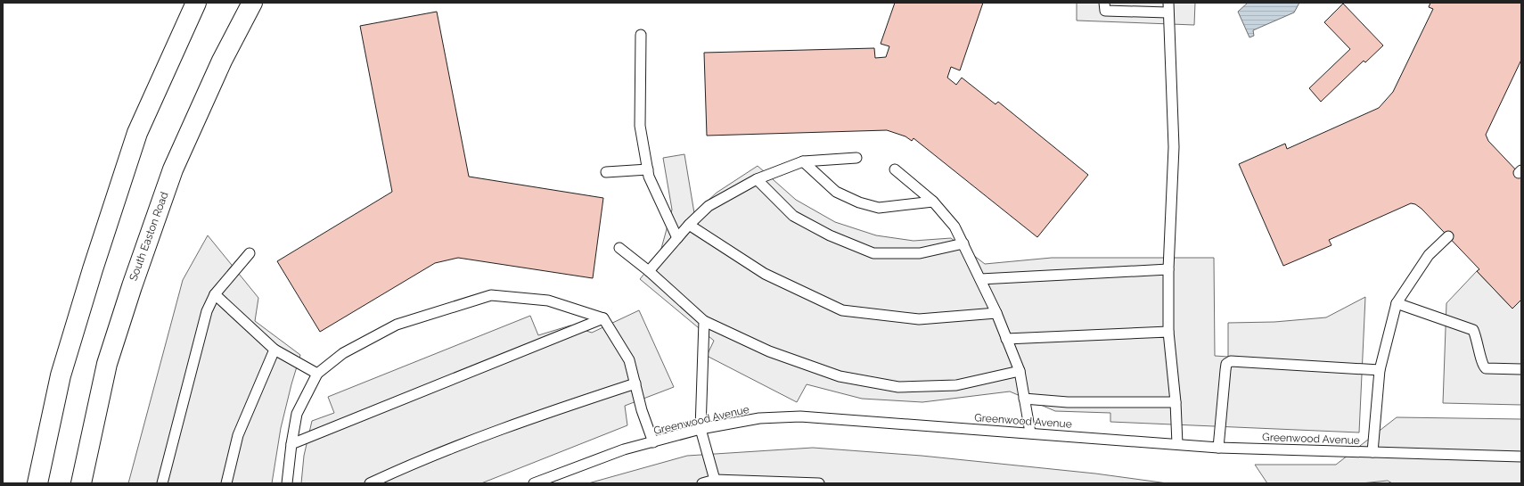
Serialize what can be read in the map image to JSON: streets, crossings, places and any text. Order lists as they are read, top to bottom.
{
  "streets": {
    "main road": ["South Easton Road"],
    "lane": ["Greenwood Avenue"]
  }
}
